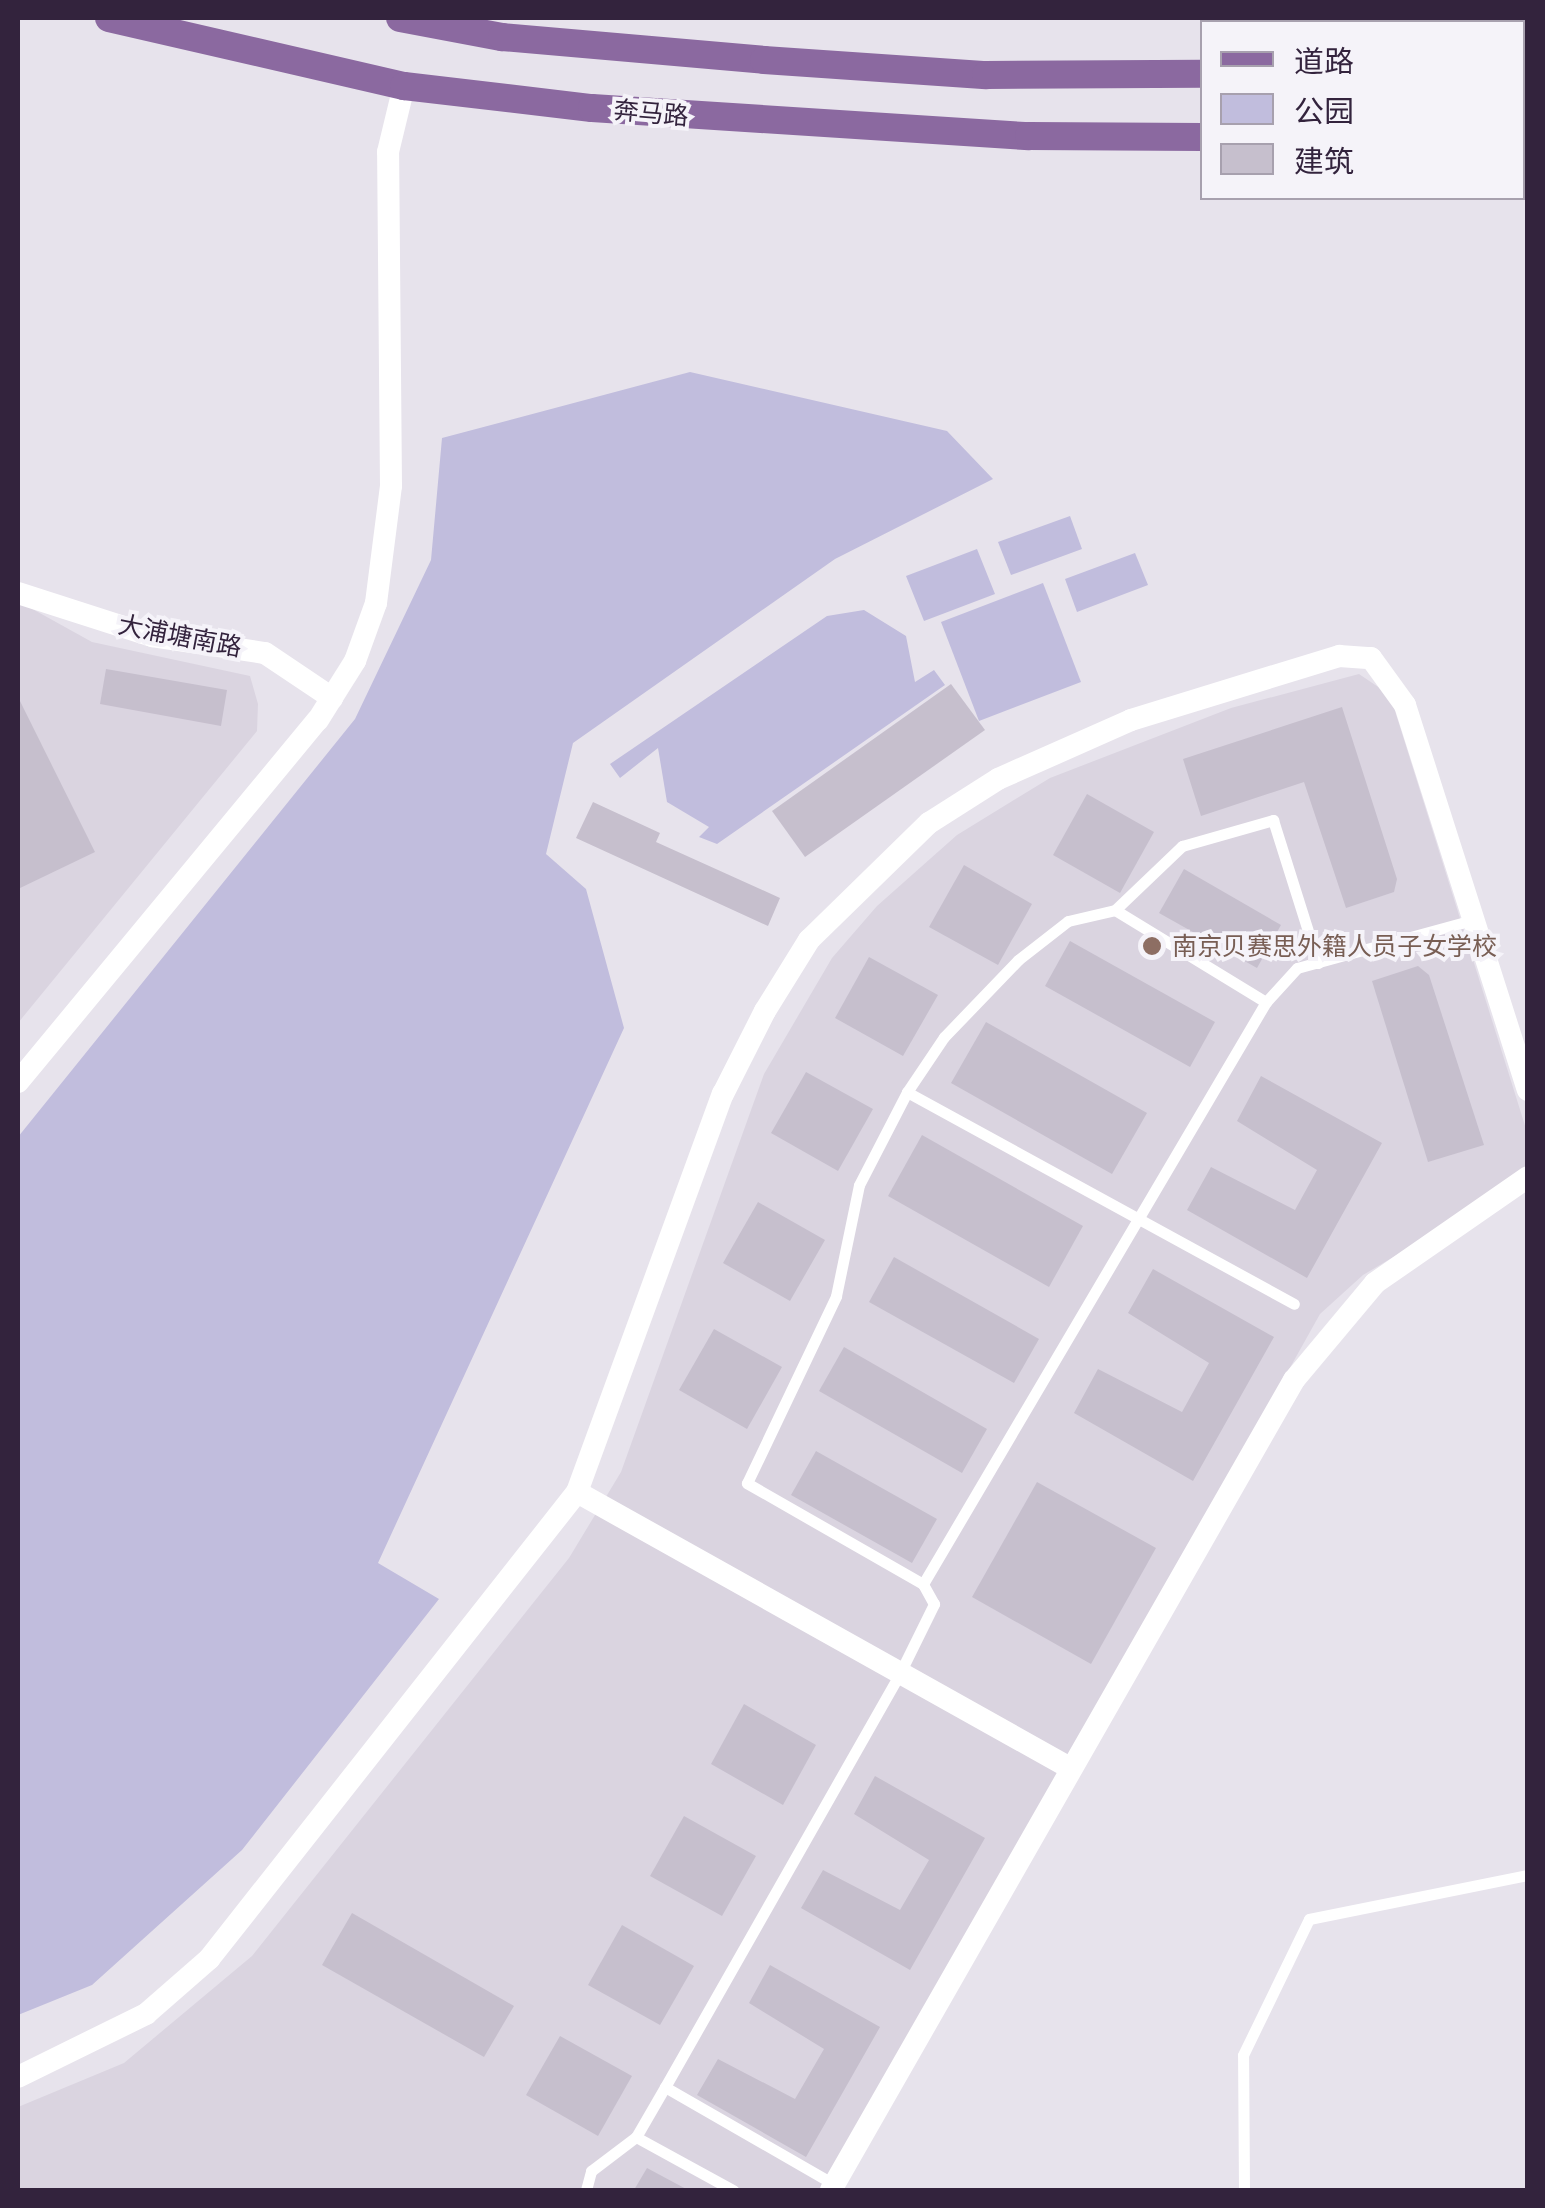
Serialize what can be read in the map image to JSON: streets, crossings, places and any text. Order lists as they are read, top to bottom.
{
  "streets": {
    "main road": ["奔马路"],
    "street": ["大浦塘南路"]
  },
  "places": ["南京贝赛思外籍人员子女学校"],
  "legend": ["道路", "公园", "建筑"]
}
